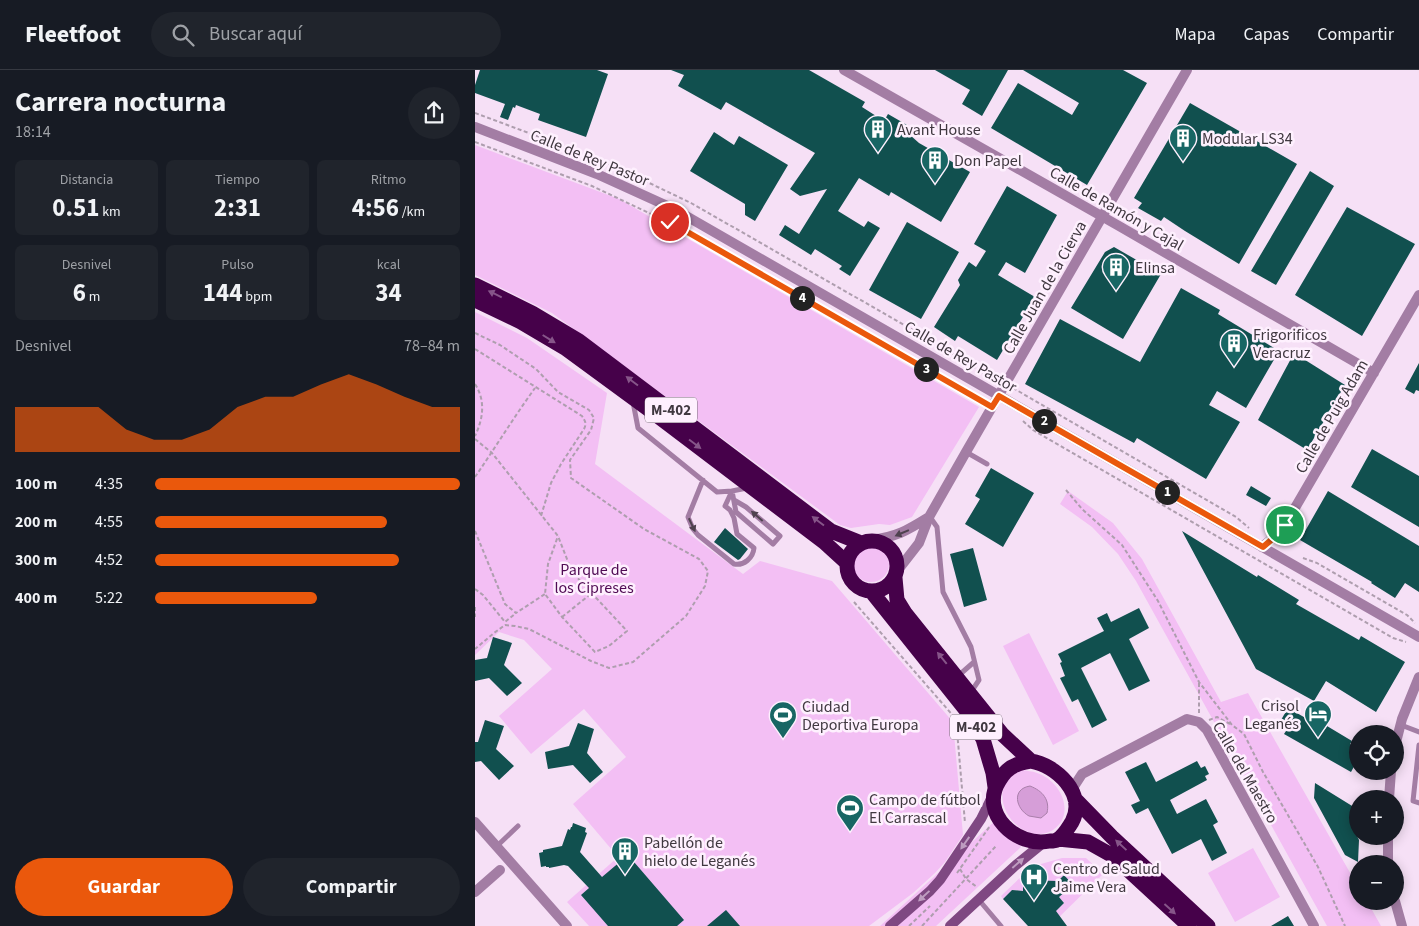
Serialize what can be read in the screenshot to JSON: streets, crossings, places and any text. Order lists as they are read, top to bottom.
{
  "streets": {
    "highway": ["M-402"],
    "street": [
      "Calle de Rey Pastor",
      "Calle de Ramón y Cajal",
      "Calle Juan de la Cierva",
      "Calle de Puig Adam",
      "Calle del Maestro"
    ]
  },
  "crossings": [
    ["Calle de Rey Pastor", "Calle Juan de la Cierva"],
    ["Calle de Rey Pastor", "Calle de Puig Adam"],
    ["Calle de Ramón y Cajal", "Calle Juan de la Cierva"],
    ["Calle de Ramón y Cajal", "Calle de Puig Adam"],
    ["Calle Juan de la Cierva", "M-402"],
    ["M-402", "Calle del Maestro"]
  ],
  "parks": ["Parque de los Cipreses"],
  "places": {
    "building": [
      "Avant House",
      "Modular LS34",
      "Don Papel",
      "Elinsa",
      "Frigorificos Veracruz",
      "Pabellón de hielo de Leganés"
    ],
    "hotel": ["Crisol Leganés"],
    "sports": ["Ciudad Deportiva Europa", "Campo de fútbol El Carrascal"],
    "hospital": ["Centro de Salud Jaime Vera"]
  },
  "page": {
    "header": "Fleetfoot",
    "search": "Buscar aquí",
    "nav": ["Mapa", "Capas", "Compartir"],
    "heading": ["Carrera nocturna", "18:14"],
    "stats": [
      ["Distancia", "0.51 km"],
      ["Tiempo", "2:31"],
      ["Ritmo", "4:56 /km"],
      ["Desnivel", "6 m"],
      ["Pulso", "144 bpm"],
      ["kcal", "34"]
    ],
    "pins": [
      "4",
      "3",
      "2",
      "1"
    ],
    "chart": ["Desnivel", "78–84 m"],
    "list": [
      {
        "name": "100 m",
        "note": "4:35"
      },
      {
        "name": "200 m",
        "note": "4:55"
      },
      {
        "name": "300 m",
        "note": "4:52"
      },
      {
        "name": "400 m",
        "note": "5:22"
      }
    ],
    "map_buttons": ["+", "−"],
    "buttons": ["Guardar", "Compartir"]
  }
}
